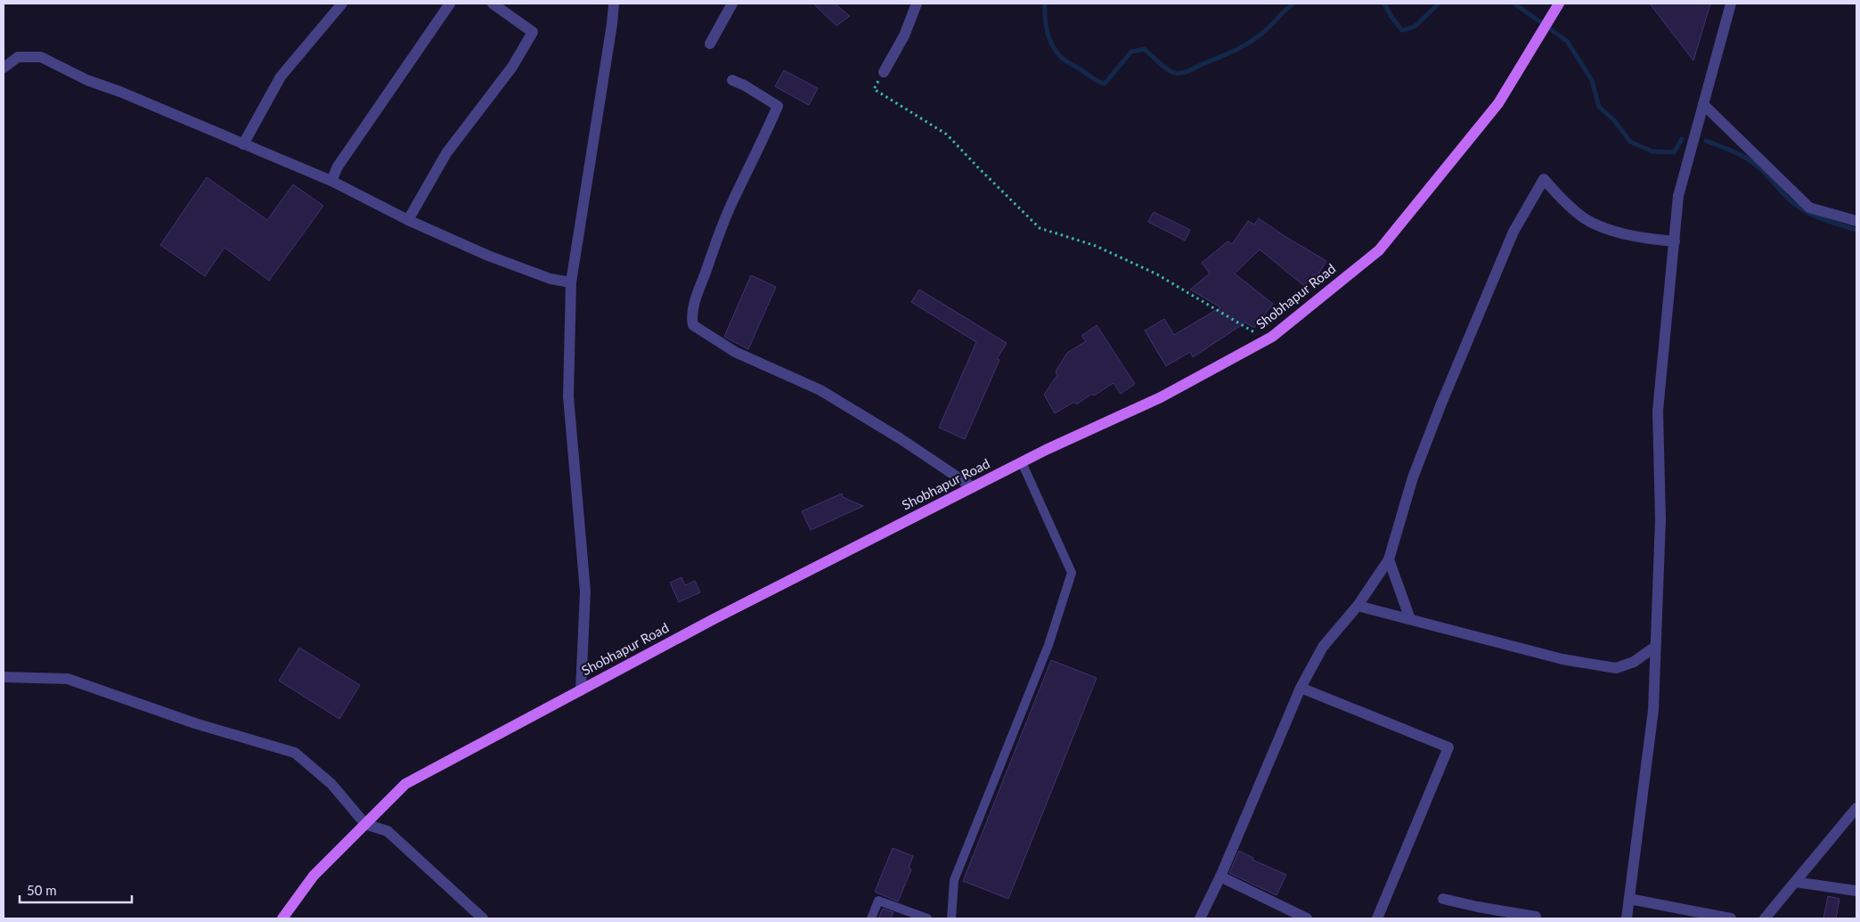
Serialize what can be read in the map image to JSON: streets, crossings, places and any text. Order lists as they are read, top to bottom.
{
  "streets": {
    "main road": ["Shobhapur Road"]
  },
  "scale_bar": "50 m"
}
